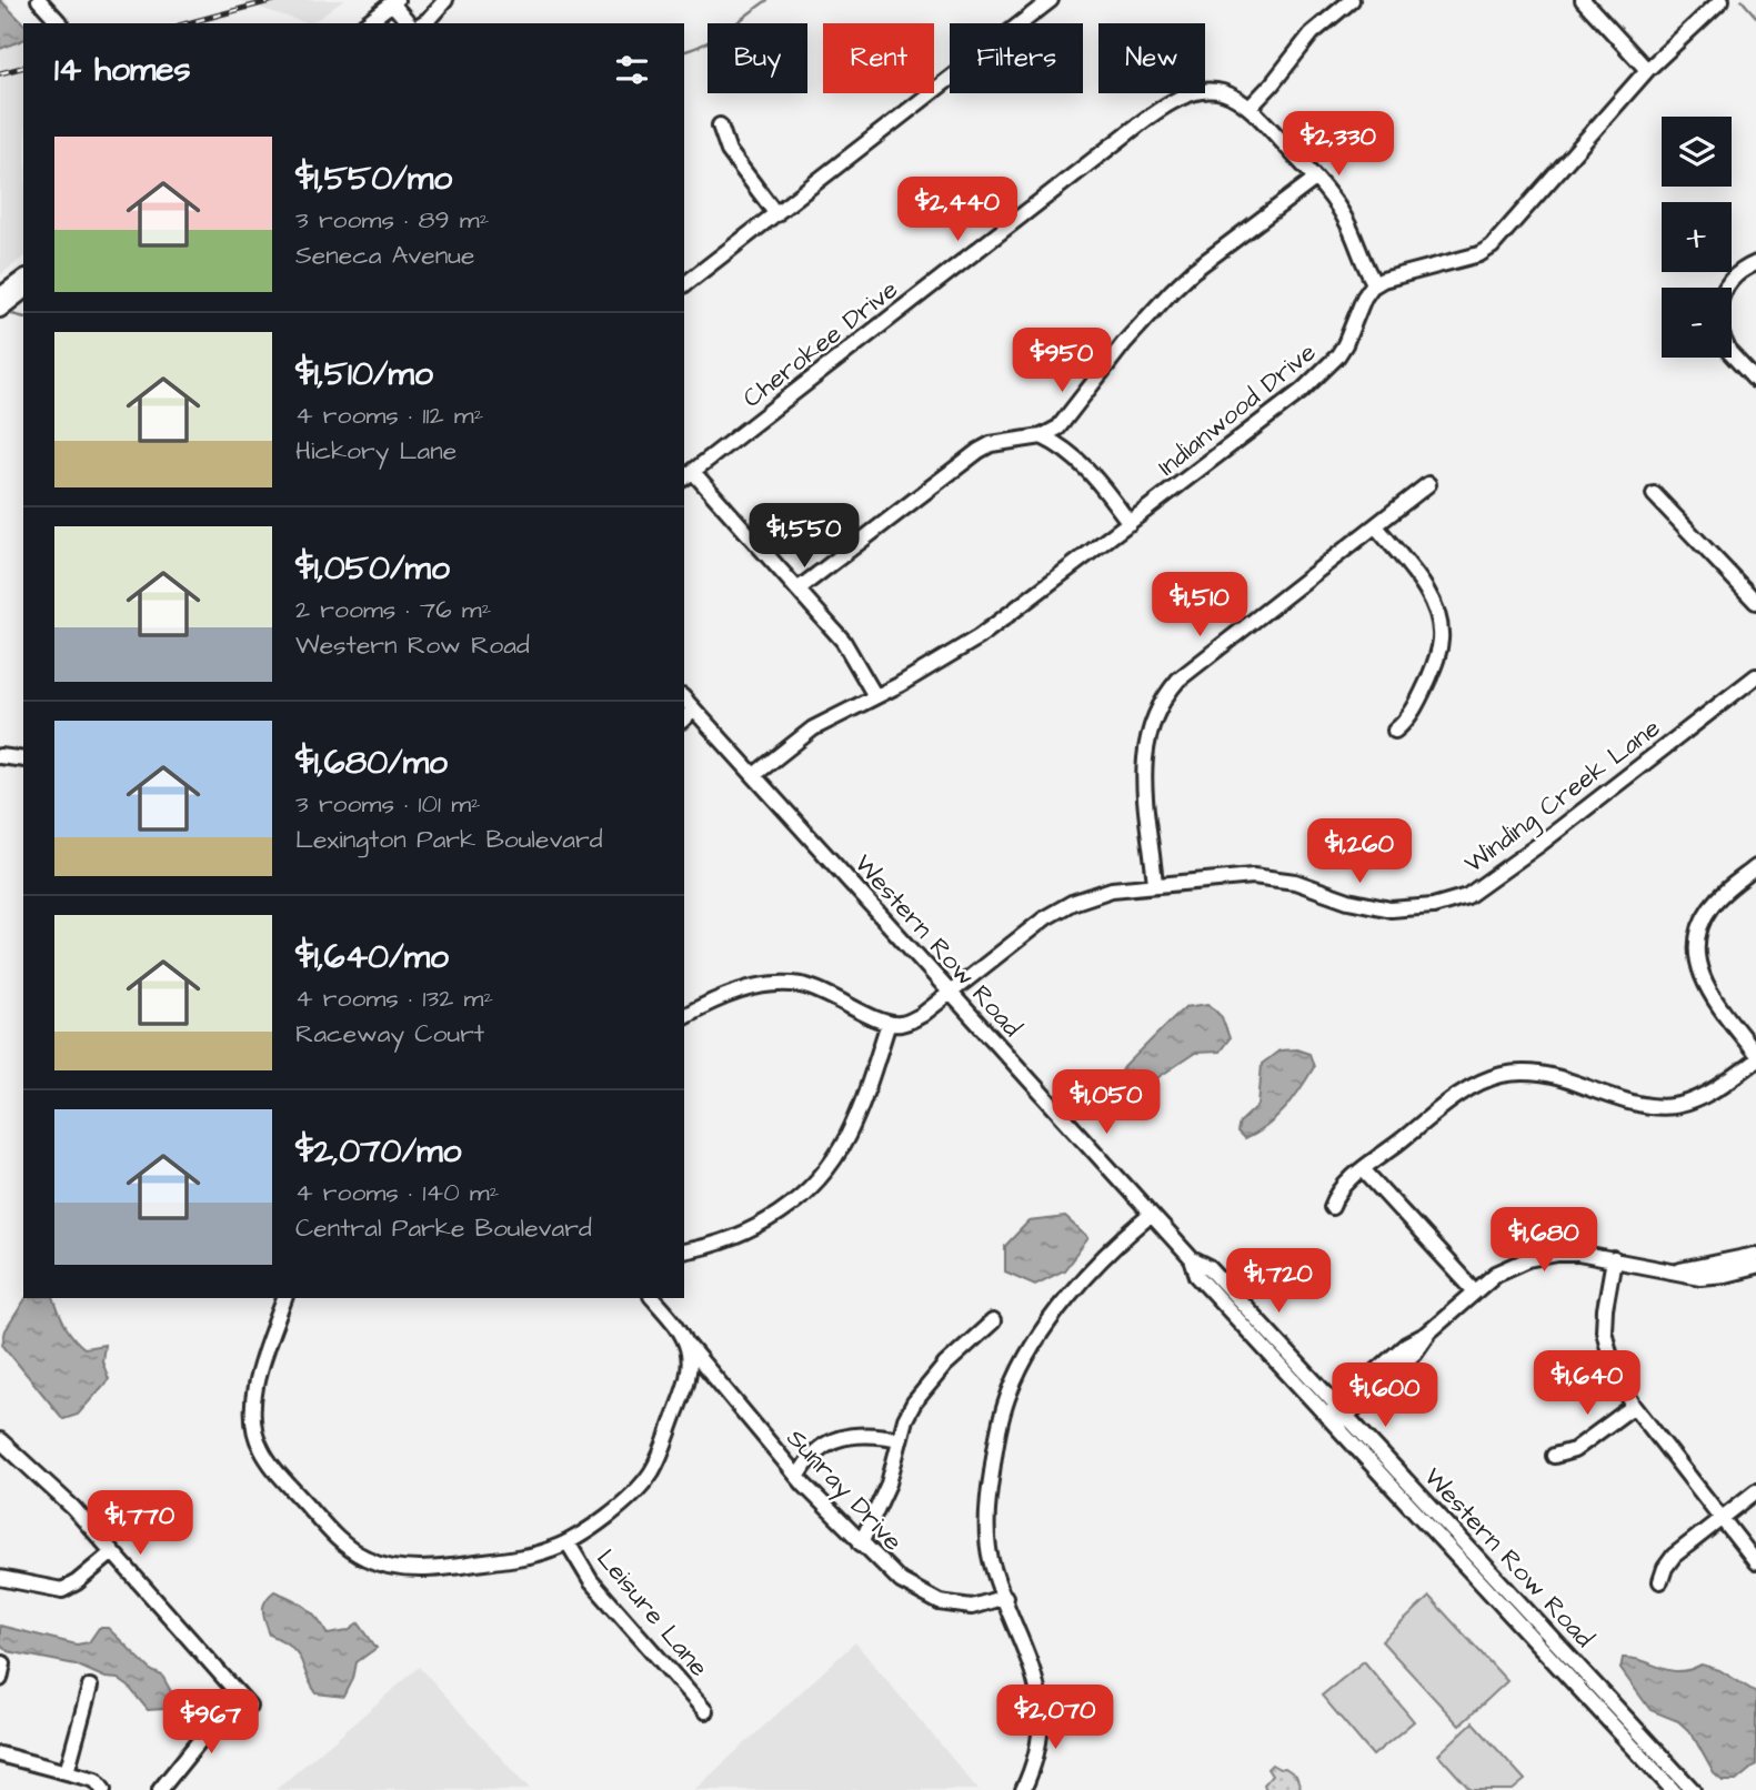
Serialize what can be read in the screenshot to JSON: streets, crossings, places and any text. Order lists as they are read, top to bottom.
{
  "streets": {
    "street": [
      "Cherokee Drive",
      "Indianwood Drive",
      "Winding Creek Lane",
      "Western Row Road",
      "Sunray Drive",
      "Leisure Lane"
    ]
  },
  "crossings": [
    ["Indianwood Drive", "Western Row Road"],
    ["Winding Creek Lane", "Western Row Road"]
  ],
  "page": {
    "chip": [
      "Buy",
      "Rent",
      "Filters",
      "New"
    ],
    "heading": "14 homes",
    "price": [
      "$2,330",
      "$2,440",
      "$950",
      "$1,550",
      "$1,510",
      "$1,260",
      "$1,050",
      "$1,680",
      "$1,720",
      "$1,640",
      "$1,600",
      "$1,770",
      "$2,070",
      "$967"
    ],
    "map_buttons": ["+", "−"],
    "list": [
      {
        "name": "$1,550/mo",
        "note": "3 rooms · 89 m² · Seneca Avenue"
      },
      {
        "name": "$1,510/mo",
        "note": "4 rooms · 112 m² · Hickory Lane"
      },
      {
        "name": "$1,050/mo",
        "note": "2 rooms · 76 m² · Western Row Road"
      },
      {
        "name": "$1,680/mo",
        "note": "3 rooms · 101 m² · Lexington Park Boulevard"
      },
      {
        "name": "$1,640/mo",
        "note": "4 rooms · 132 m² · Raceway Court"
      },
      {
        "name": "$2,070/mo",
        "note": "4 rooms · 140 m² · Central Parke Boulevard"
      }
    ]
  }
}
